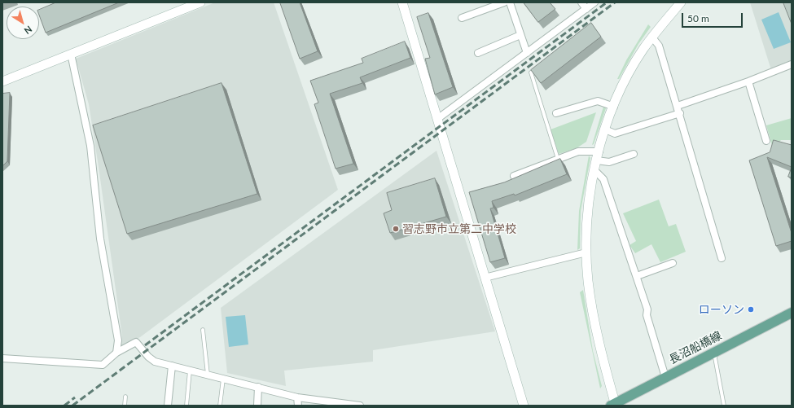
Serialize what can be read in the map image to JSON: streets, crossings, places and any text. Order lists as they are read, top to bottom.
{
  "streets": {
    "main road": ["長沼船橋線"]
  },
  "places": ["習志野市立第二中学校", "ローソン"],
  "scale_bar": "50 m",
  "north": "bottom right"
}
